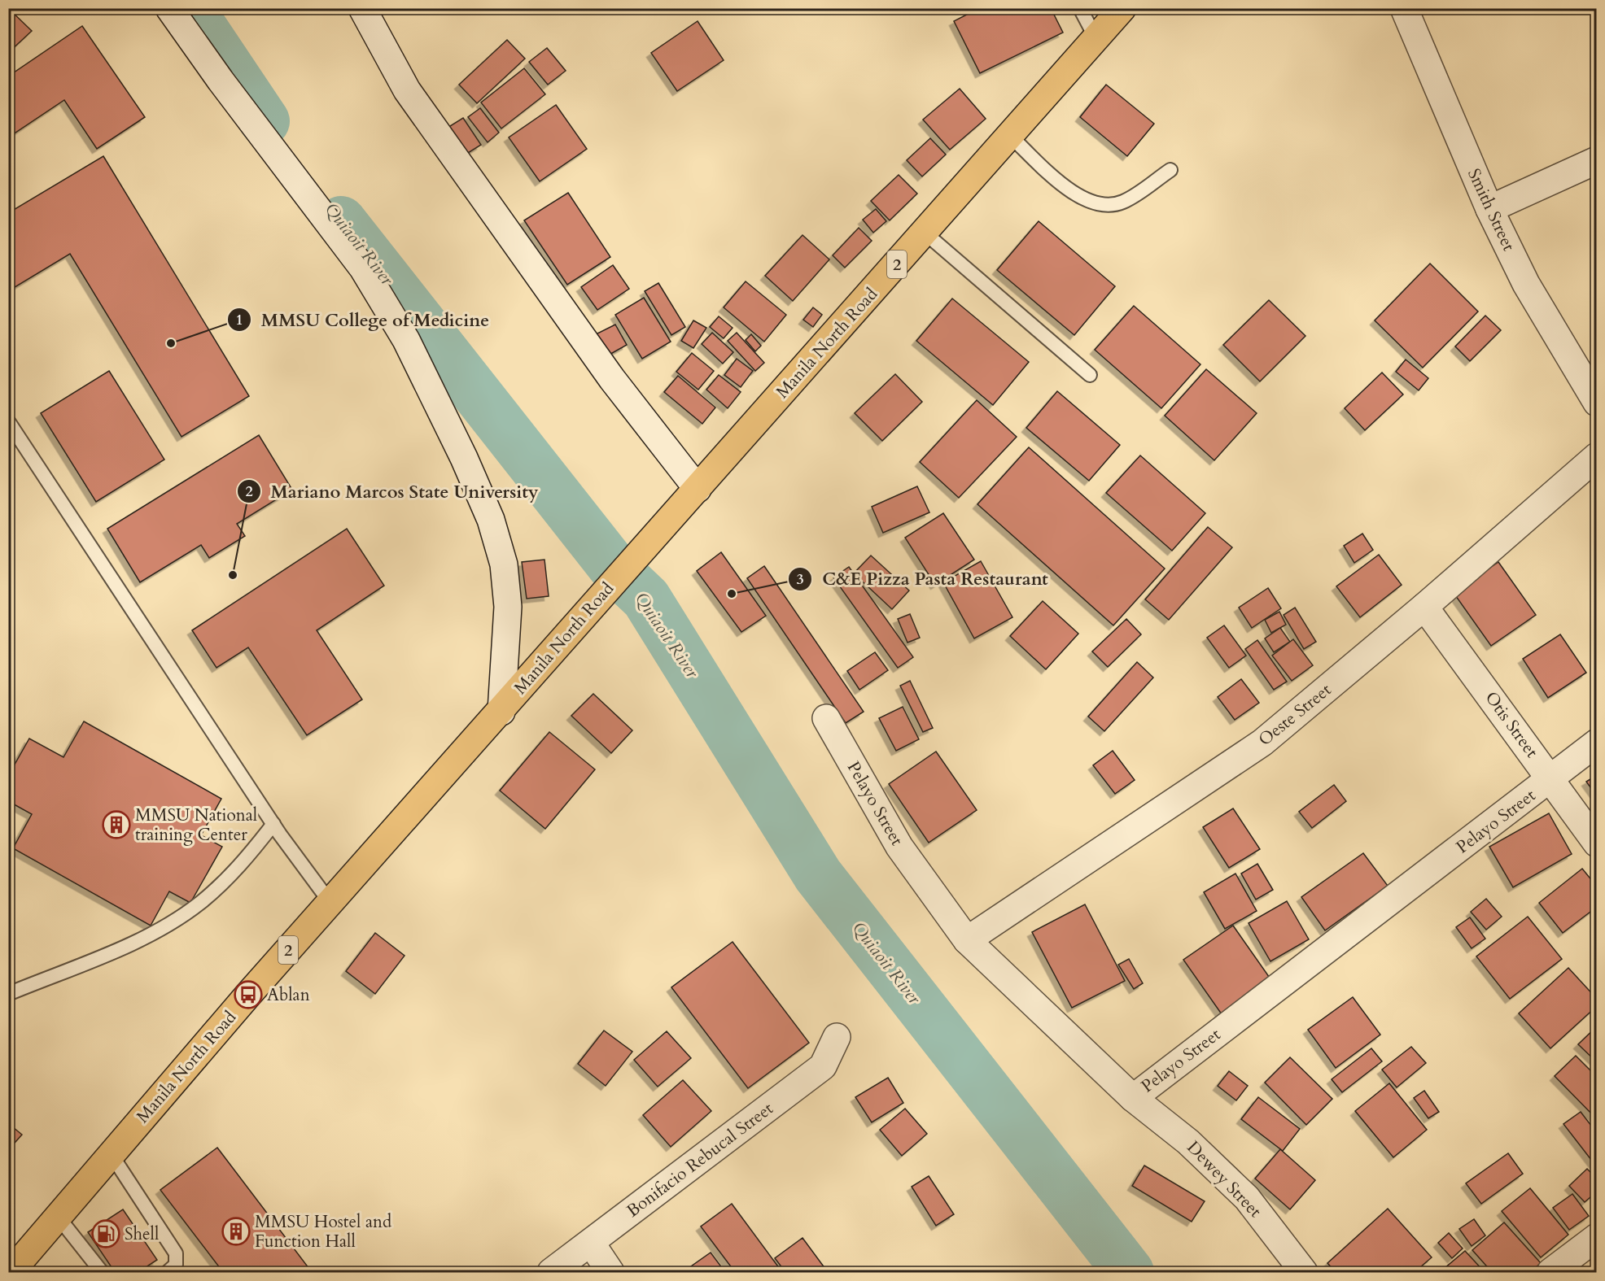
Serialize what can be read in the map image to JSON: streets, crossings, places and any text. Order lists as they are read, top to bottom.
{
  "streets": {
    "highway": ["2", "Manila North Road"],
    "street": [
      "Smith Street",
      "Oeste Street",
      "Otis Street",
      "Pelayo Street",
      "Bonifacio Rebucal Street",
      "Dewey Street"
    ]
  },
  "crossings": [
    ["Oeste Street", "Otis Street"],
    ["Oeste Street", "Pelayo Street"],
    ["Otis Street", "Pelayo Street"],
    ["Pelayo Street", "Dewey Street"]
  ],
  "water": ["Quiaoit River"],
  "places": {
    "other": ["MMSU College of Medicine", "Mariano Marcos State University", "C&E Pizza Pasta Restaurant"],
    "building": ["MMSU National training Center", "MMSU Hostel and Function Hall"],
    "bus stop": ["Ablan"],
    "fuel station": ["Shell"]
  }
}
